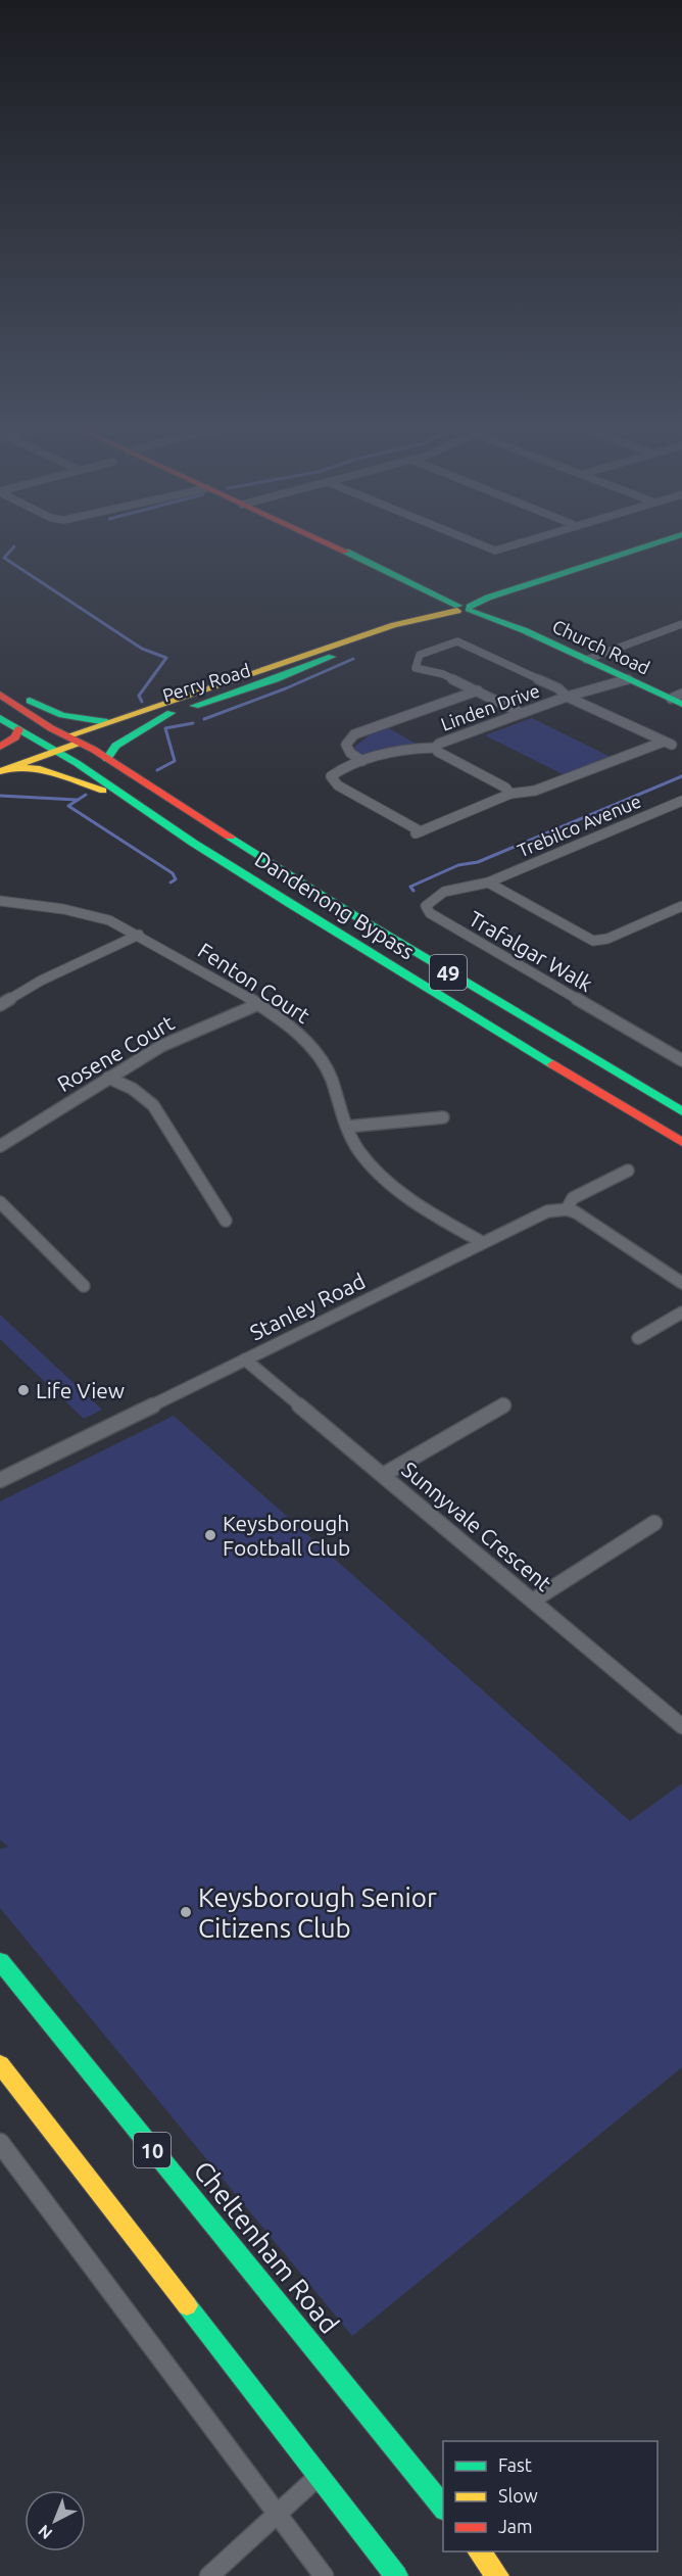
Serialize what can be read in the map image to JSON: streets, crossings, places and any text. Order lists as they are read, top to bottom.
{
  "streets": {
    "main road": [
      "Church Road",
      "Perry Road",
      "Dandenong Bypass",
      "49",
      "10",
      "Cheltenham Road"
    ],
    "street": [
      "Linden Drive",
      "Trebilco Avenue",
      "Trafalgar Walk",
      "Fenton Court",
      "Rosene Court",
      "Stanley Road",
      "Sunnyvale Crescent"
    ]
  },
  "crossings": [
    ["Church Road", "Perry Road"],
    ["Church Road", "Linden Drive"],
    ["Perry Road", "Dandenong Bypass"],
    ["Trebilco Avenue", "Trafalgar Walk"],
    ["Fenton Court", "Rosene Court"],
    ["Fenton Court", "Stanley Road"],
    ["Stanley Road", "Sunnyvale Crescent"]
  ],
  "places": ["Life View", "Keysborough Football Club", "Keysborough Senior Citizens Club"],
  "legend": ["Fast", "Slow", "Jam"],
  "north": "bottom left"
}
